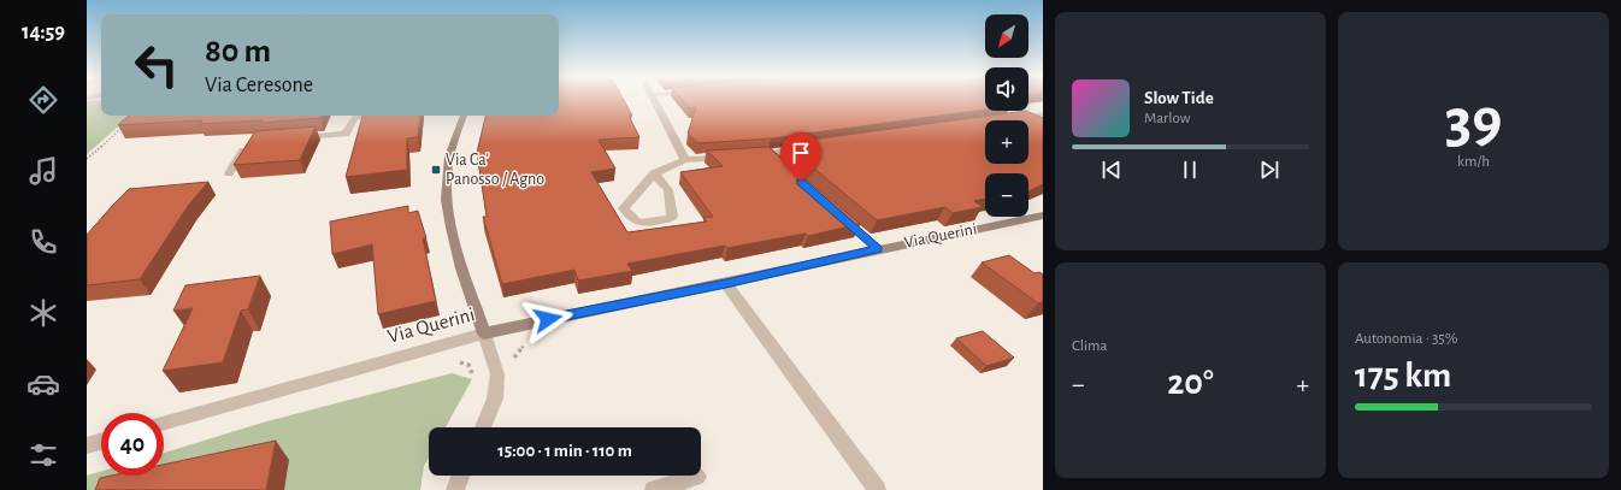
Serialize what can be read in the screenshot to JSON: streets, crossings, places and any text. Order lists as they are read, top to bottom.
{
  "streets": {
    "street": ["Via Querini"]
  },
  "places": {
    "transit": ["Via Ca' Panosso / Agno"]
  },
  "north": "bottom left",
  "page": {
    "tabs": "14:59",
    "tile": [
      ["39", "km/h"],
      "Clima",
      ["Autonomia · 35%", "175 km"]
    ],
    "map_buttons": ["+", "−"],
    "turn": ["80 m", "Via Ceresone"],
    "song": ["Slow Tide", "Marlow"],
    "heat": ["−", "20°", "+"],
    "limit": "40",
    "trip": "15:00 · 1 min · 110 m"
  }
}
